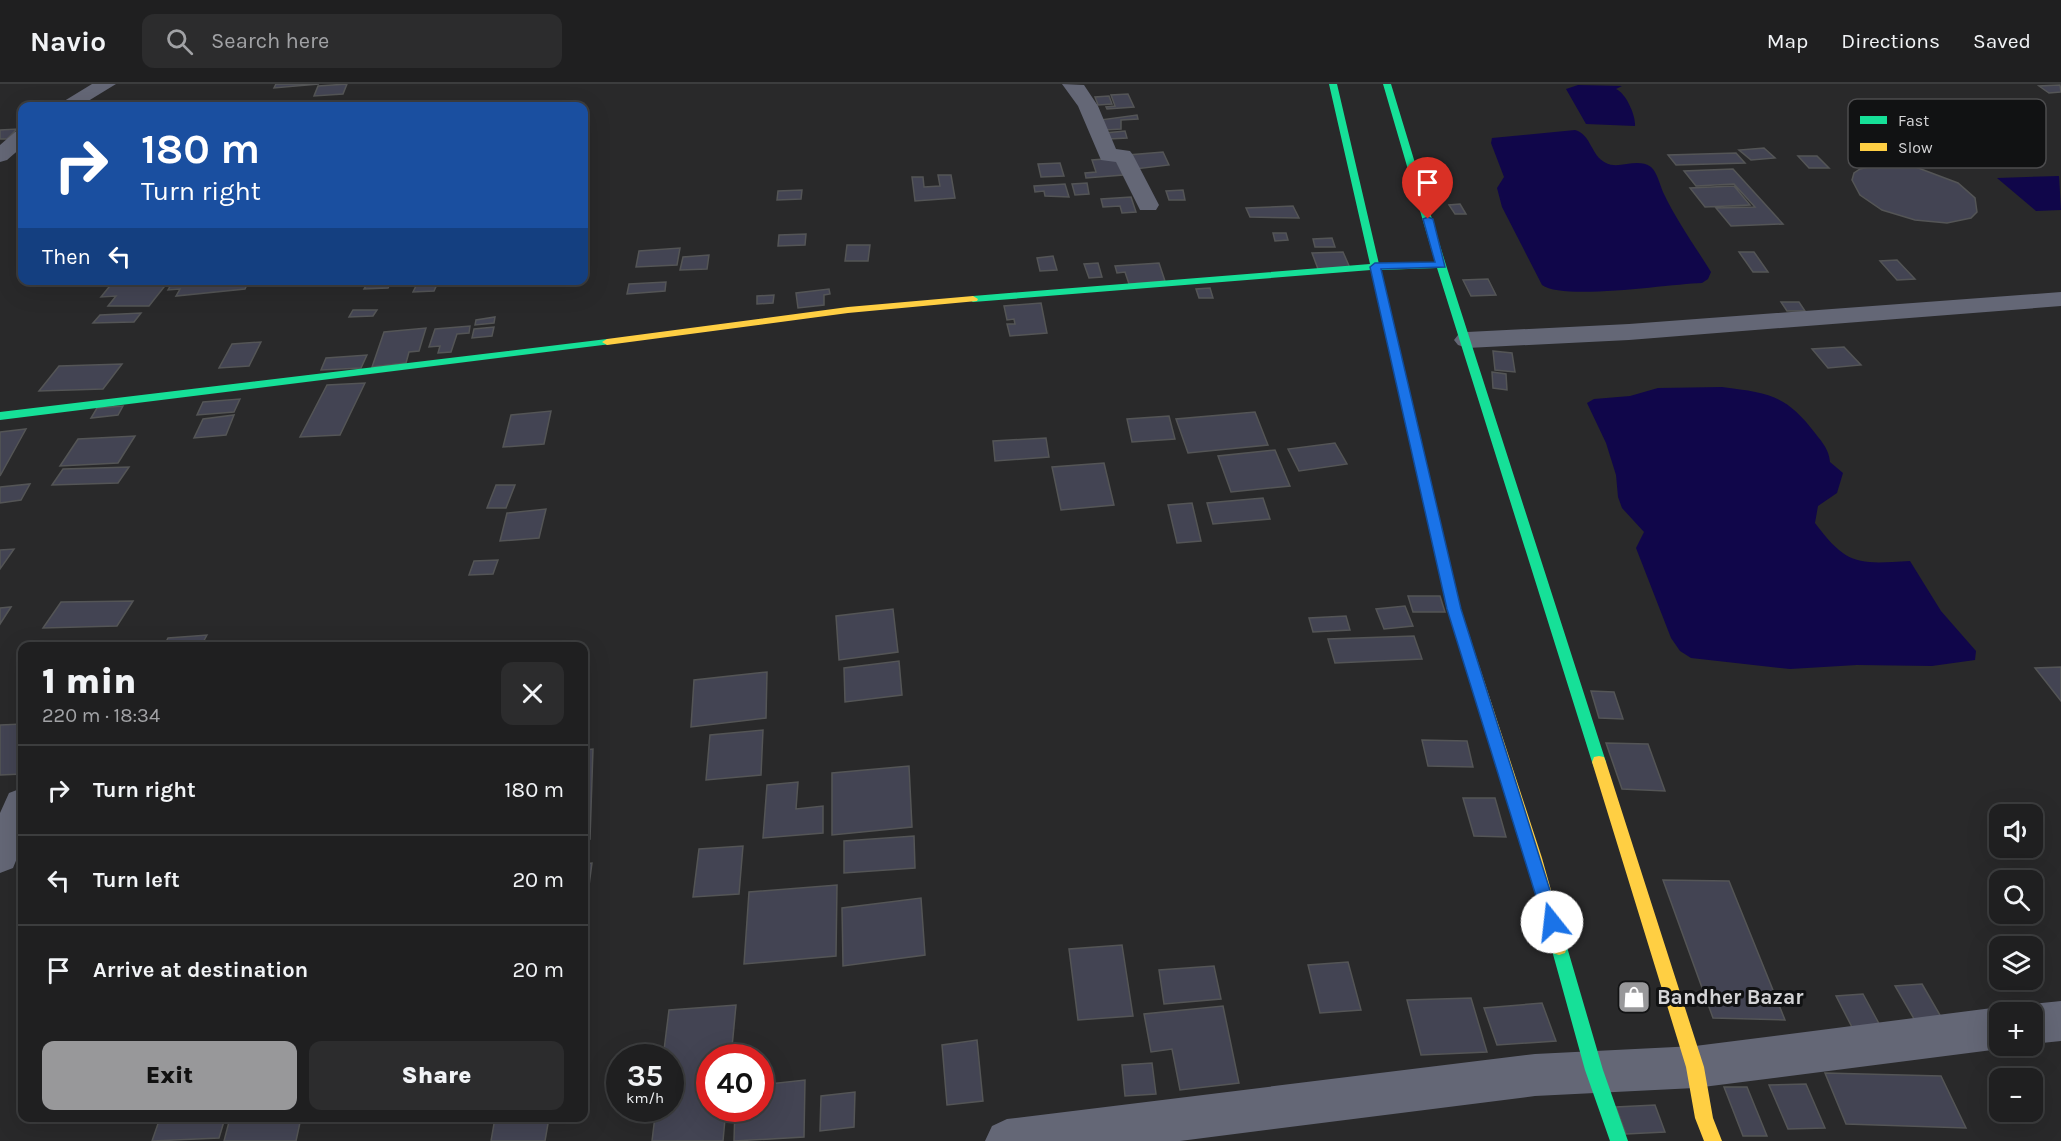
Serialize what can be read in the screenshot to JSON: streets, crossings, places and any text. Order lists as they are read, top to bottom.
{
  "places": {
    "shop": ["Bandher Bazar"]
  },
  "legend": ["Fast", "Slow"],
  "page": {
    "header": "Navio",
    "search": "Search here",
    "nav": ["Map", "Directions", "Saved"],
    "turn": ["180 m", "Turn right"],
    "then": "Then",
    "heading": ["1 min", "220 m · 18:34"],
    "list": [
      {
        "name": "Turn right",
        "value": "180 m"
      },
      {
        "name": "Turn left",
        "value": "20 m"
      },
      {
        "name": "Arrive at destination",
        "value": "20 m"
      }
    ],
    "map_buttons": ["+", "−"],
    "buttons": ["Exit", "Share"],
    "speed": "35 km/h",
    "limit": "40"
  }
}
